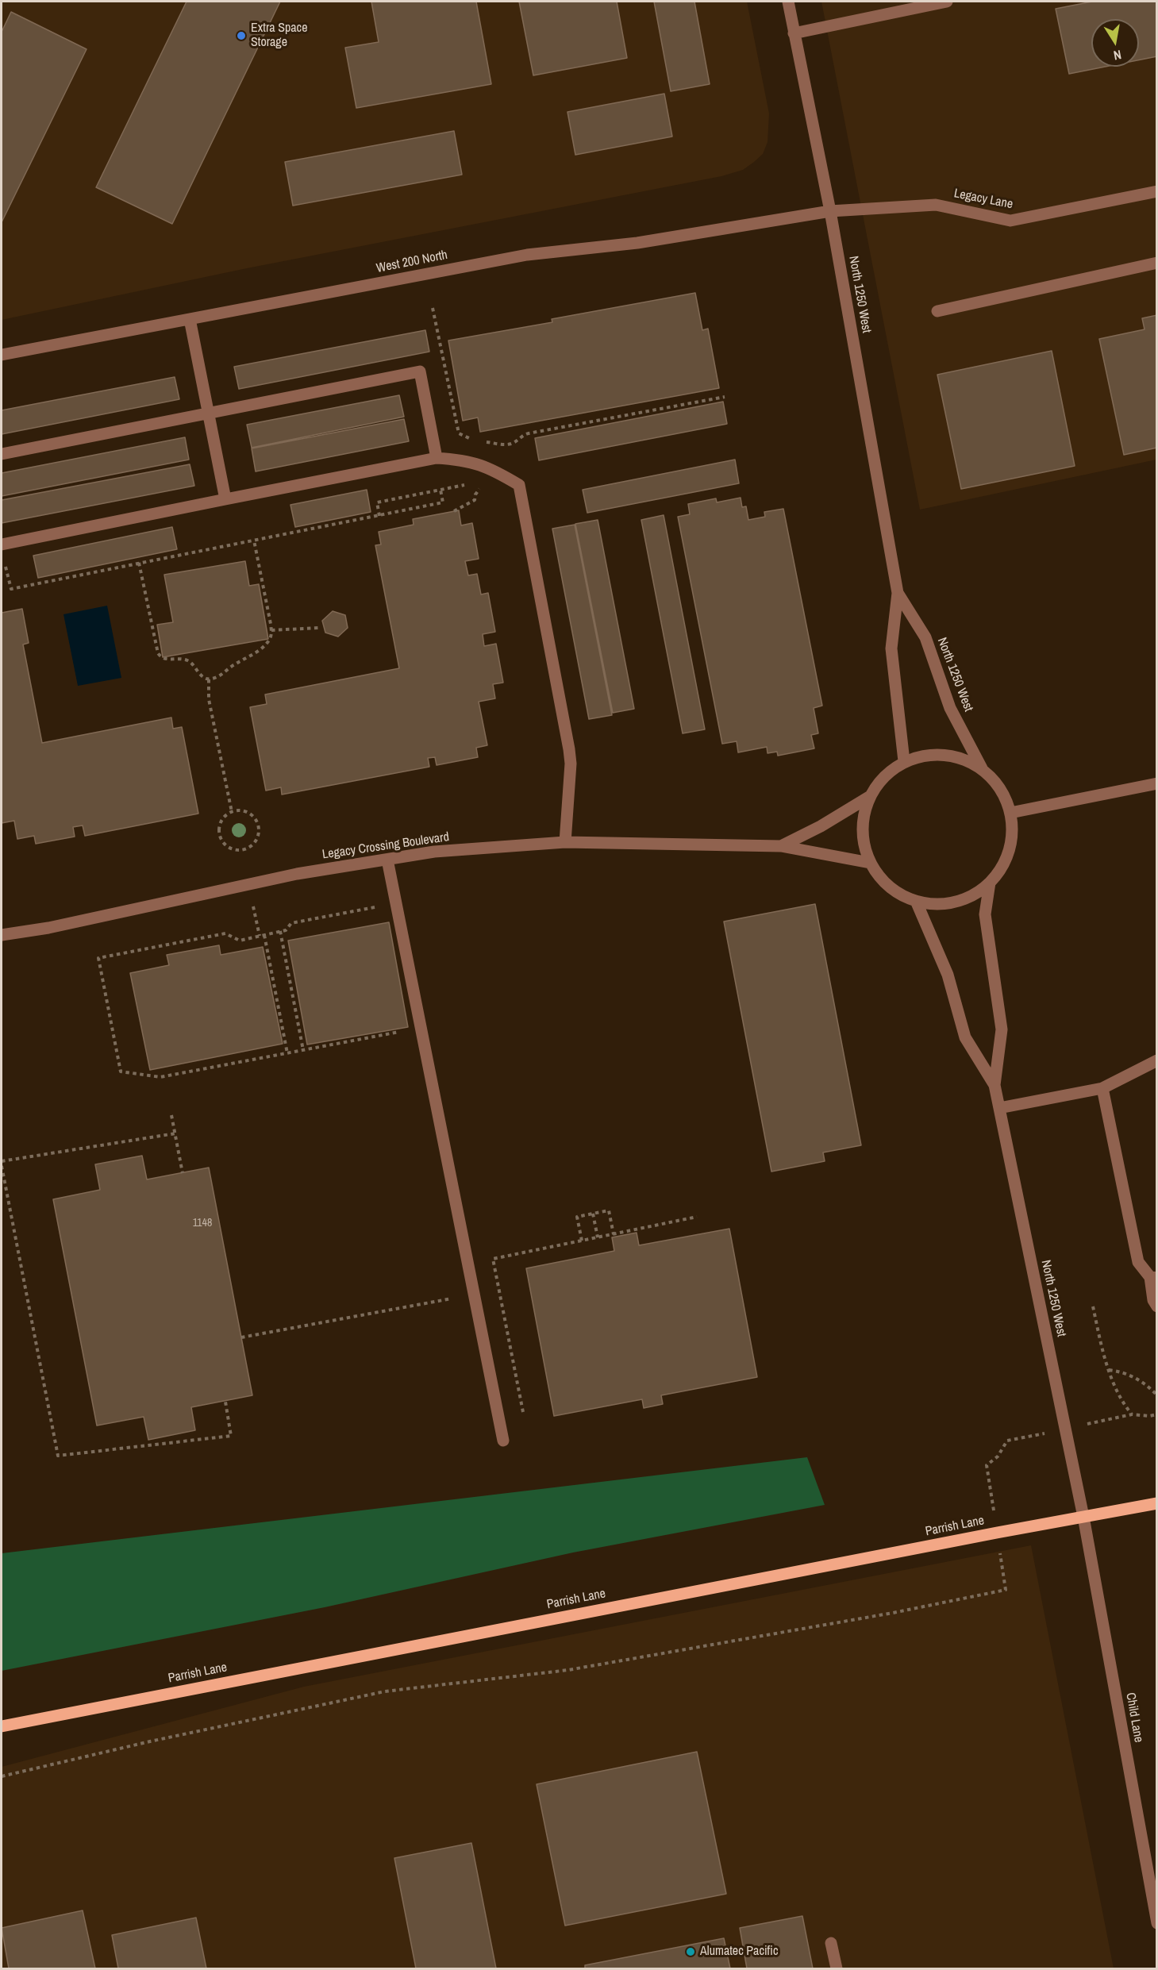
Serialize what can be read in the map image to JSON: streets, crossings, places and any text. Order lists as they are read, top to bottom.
{
  "streets": {
    "main road": ["Parrish Lane"],
    "street": [
      "Legacy Lane",
      "West 200 North",
      "North 1250 West",
      "Legacy Crossing Boulevard",
      "Child Lane"
    ]
  },
  "crossings": [
    ["Legacy Lane", "West 200 North"],
    ["Legacy Lane", "North 1250 West"],
    ["West 200 North", "North 1250 West"],
    ["North 1250 West", "Legacy Crossing Boulevard"],
    ["North 1250 West", "Parrish Lane"],
    ["North 1250 West", "Child Lane"],
    ["Parrish Lane", "Child Lane"]
  ],
  "places": ["Extra Space Storage", "Alumatec Pacific"],
  "house_numbers": ["1148"],
  "north": "bottom"
}
